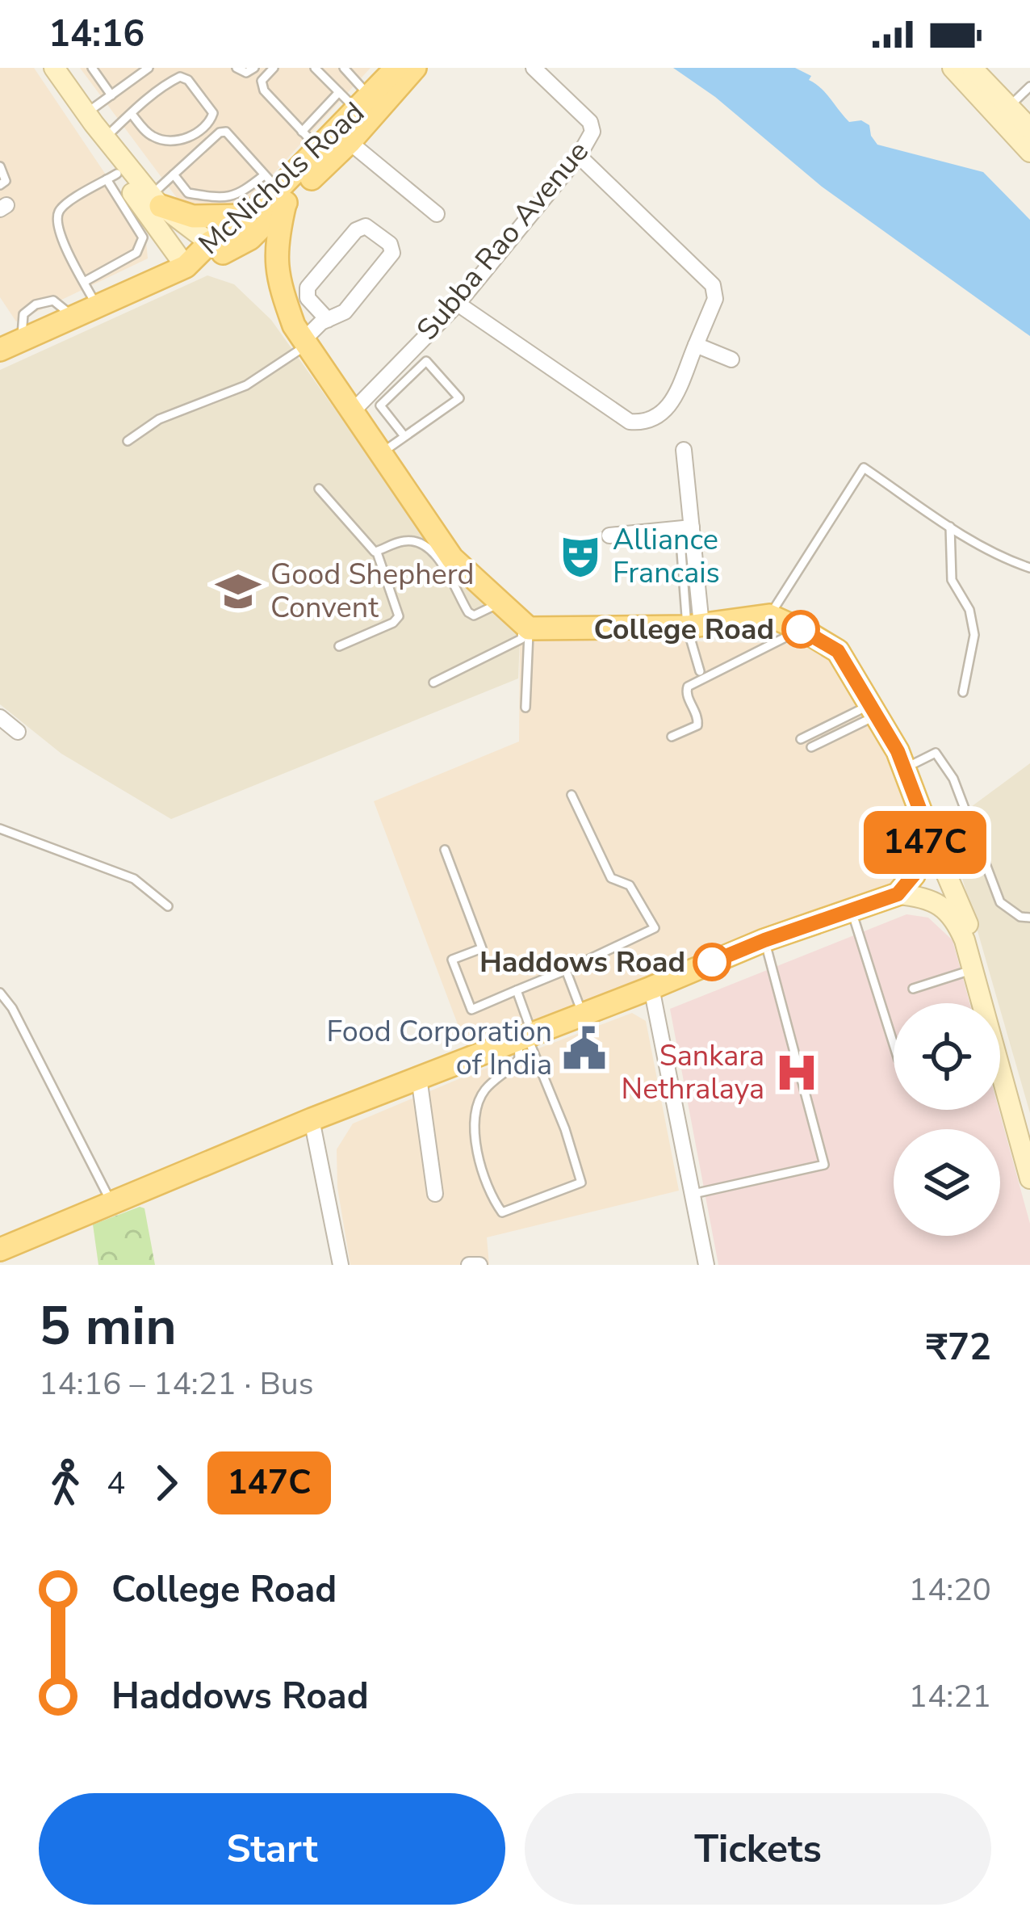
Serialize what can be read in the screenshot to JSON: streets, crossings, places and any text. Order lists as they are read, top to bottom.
{
  "streets": {
    "main road": ["McNichols Road"],
    "street": ["Subba Rao Avenue"]
  },
  "places": {
    "theatre": ["Alliance Francais"],
    "school or university": ["Good Shepherd Convent"],
    "other": ["College Road", "Haddows Road"],
    "public building": ["Food Corporation of India"],
    "hospital": ["Sankara Nethralaya"]
  },
  "lines": ["bus line 147C"],
  "page": {
    "status": "14:16",
    "on_map": "147C",
    "heading": ["5 min", "14:16 – 14:21 · Bus", "₹72"],
    "legs": ["4", "147C"],
    "list": [
      {
        "name": "College Road",
        "value": "14:20"
      },
      {
        "name": "Haddows Road",
        "value": "14:21"
      }
    ],
    "buttons": ["Start", "Tickets"]
  }
}
